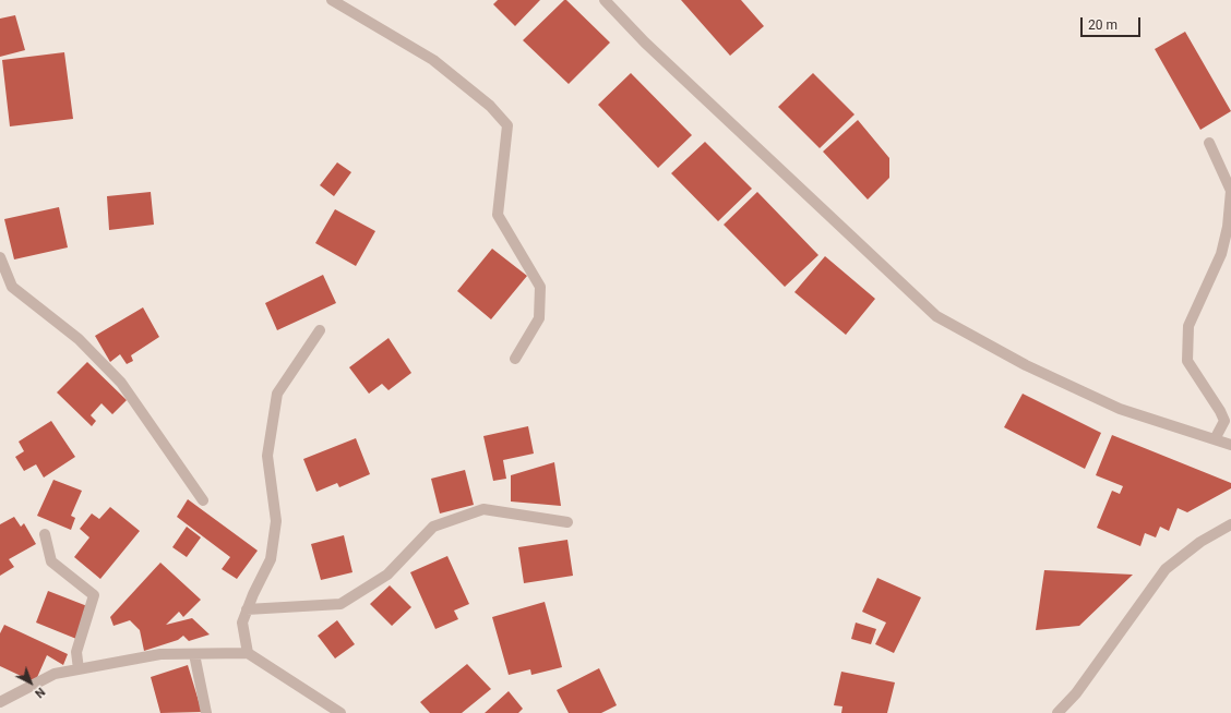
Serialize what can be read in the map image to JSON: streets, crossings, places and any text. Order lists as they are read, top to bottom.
{
  "scale_bar": "20 m",
  "north": "bottom right"
}
